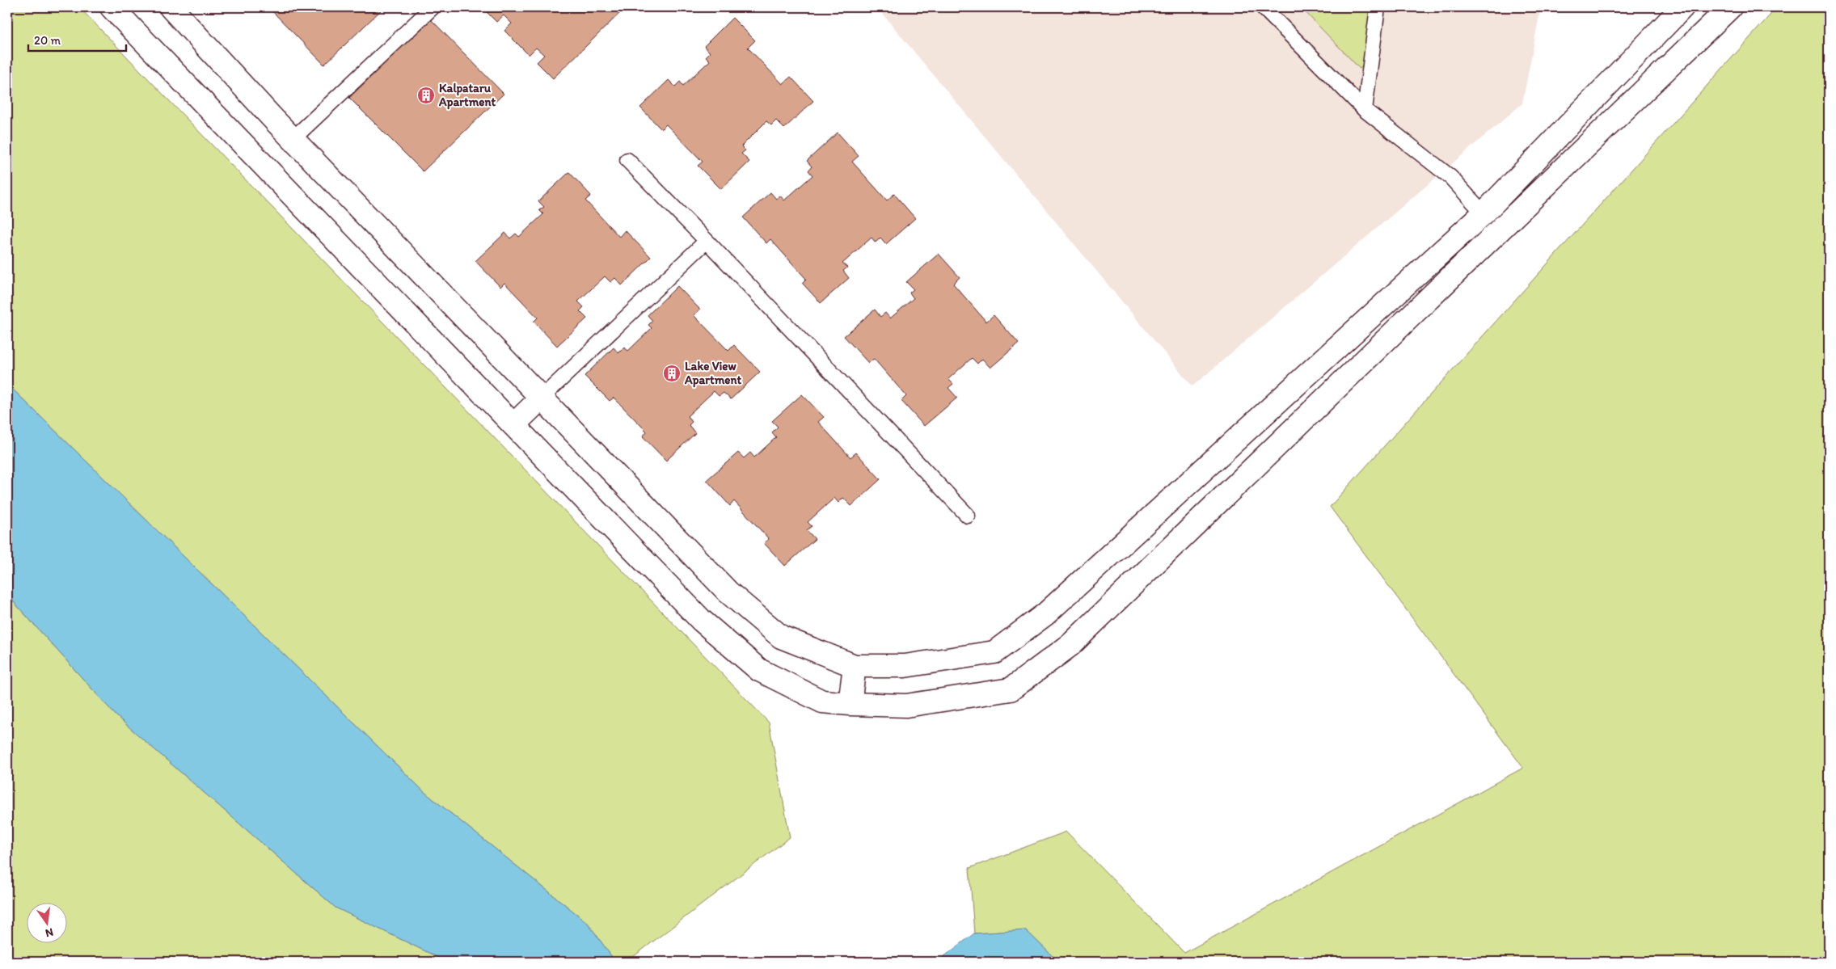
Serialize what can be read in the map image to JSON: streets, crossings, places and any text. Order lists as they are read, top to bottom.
{
  "places": {
    "building": ["Kalpataru Apartment", "Lake View Apartment"]
  },
  "scale_bar": "20 m",
  "north": "bottom"
}
